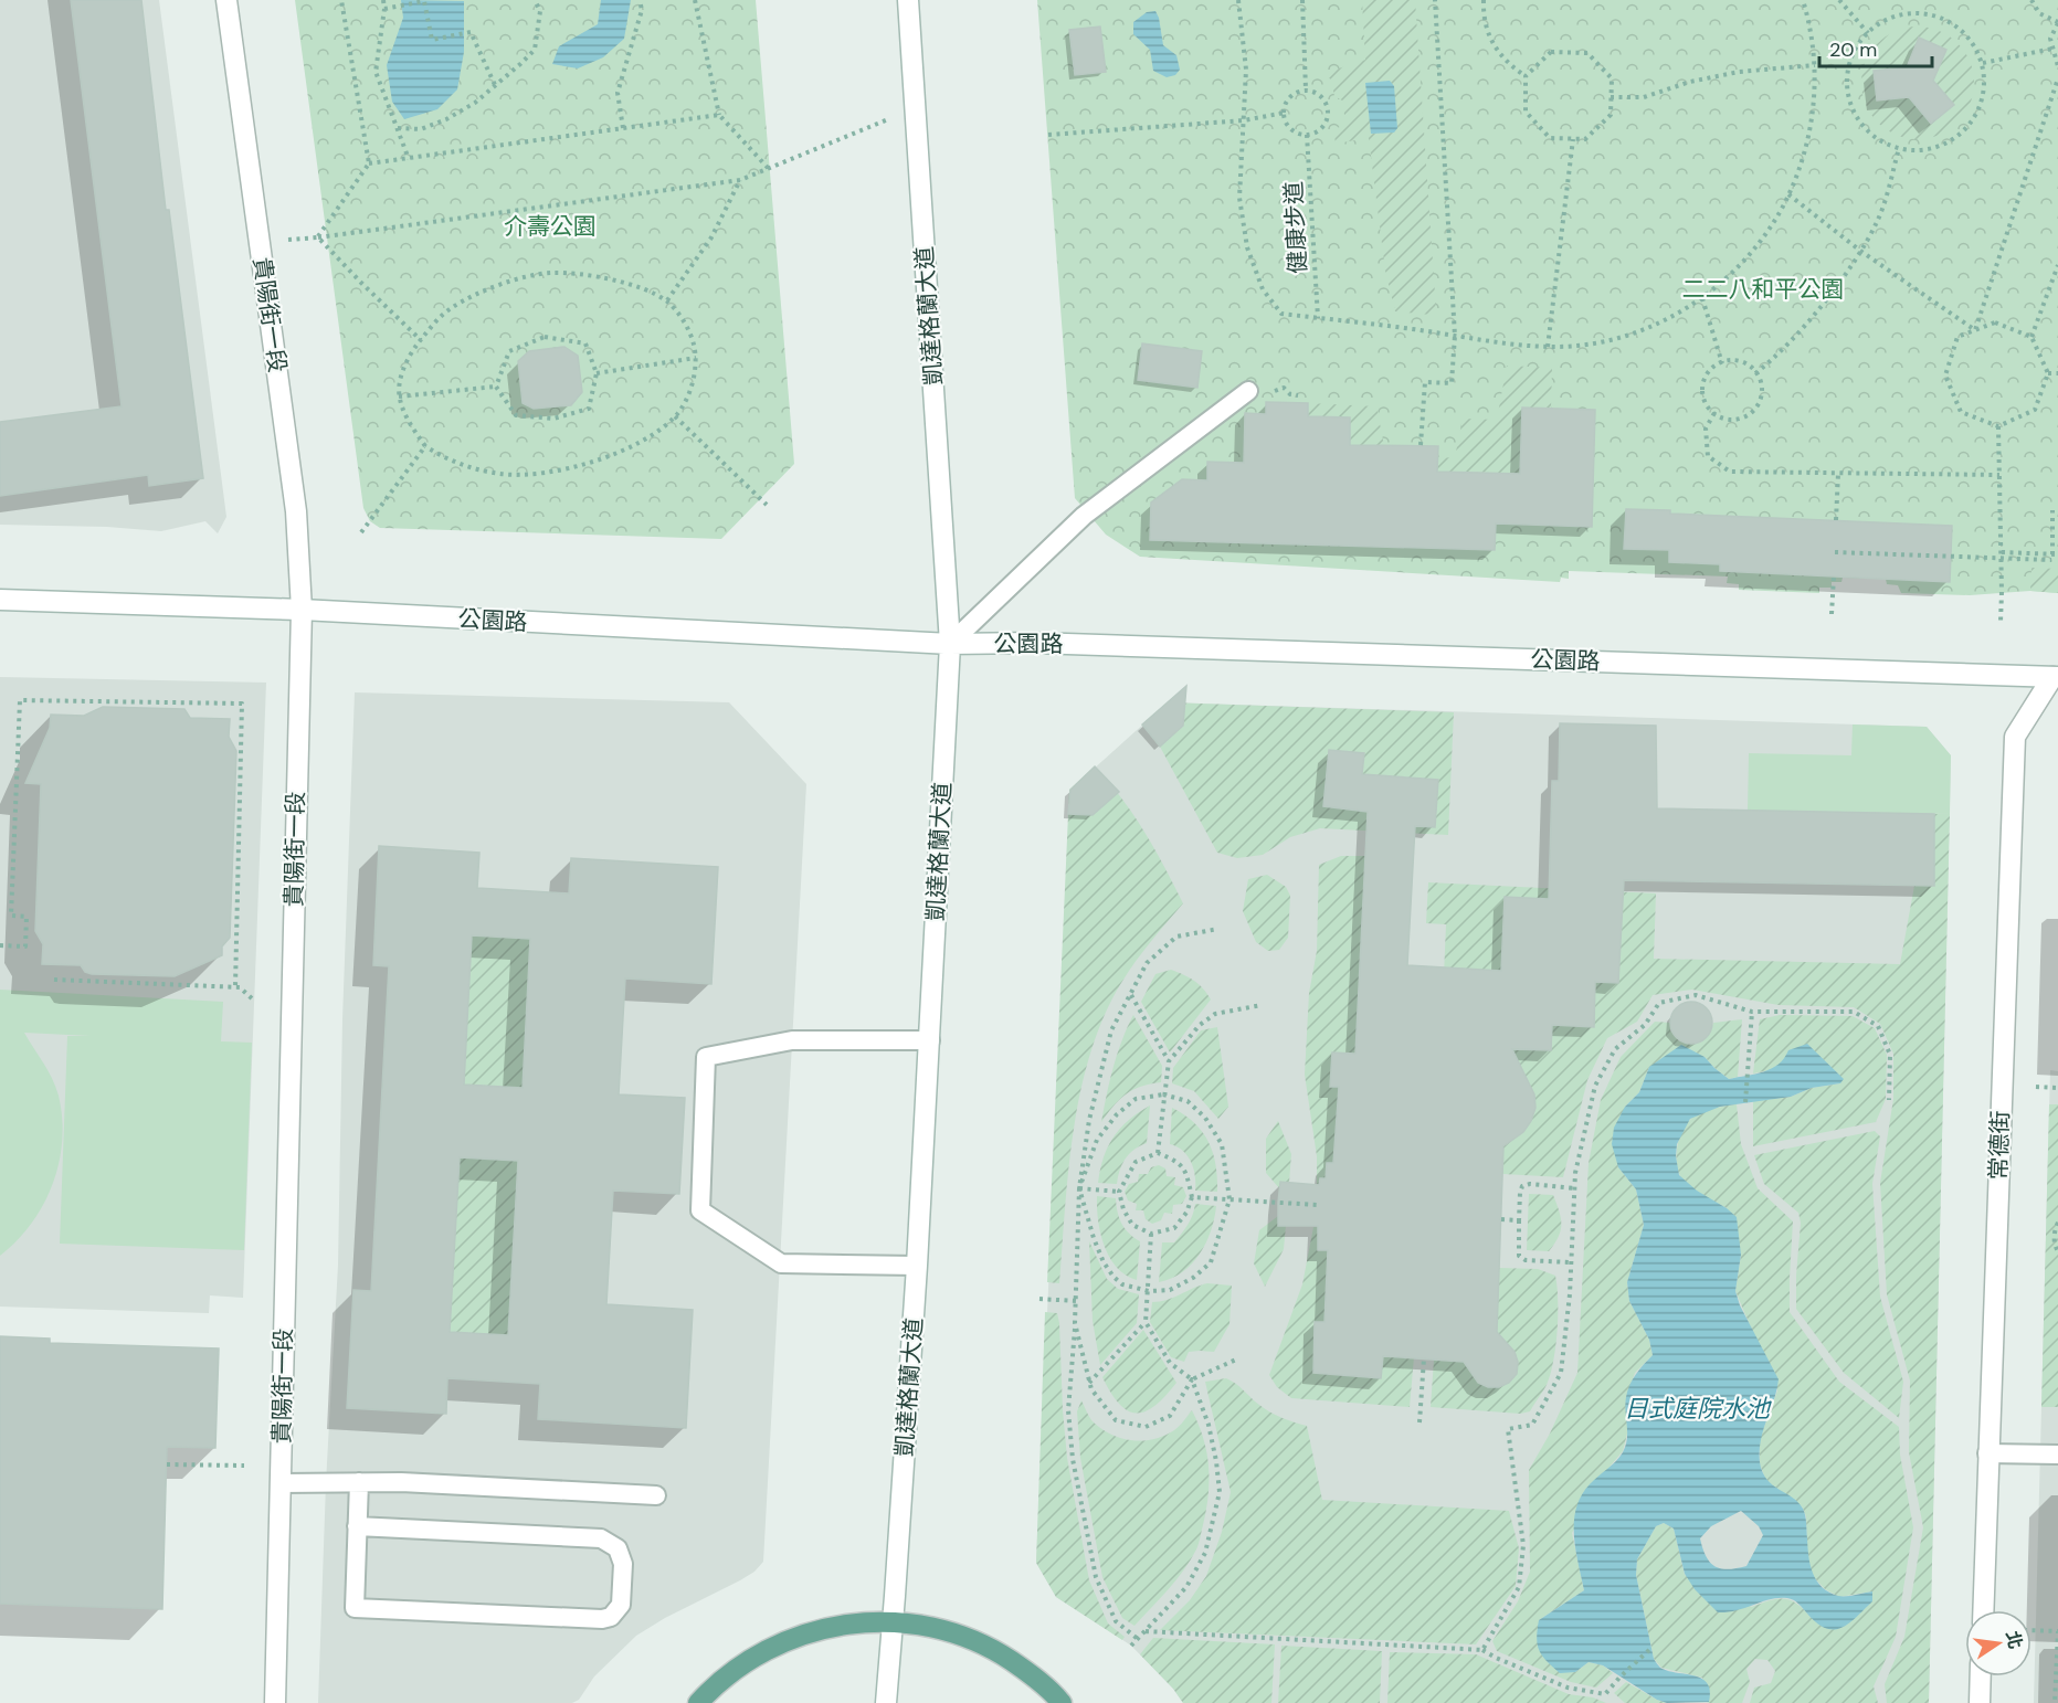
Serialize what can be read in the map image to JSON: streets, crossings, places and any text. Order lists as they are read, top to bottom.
{
  "streets": {
    "street": [
      "貴陽街一段",
      "凱達格蘭大道",
      "公園路",
      "常德街"
    ],
    "path": ["健康步道"]
  },
  "crossings": [
    ["貴陽街一段", "公園路"],
    ["凱達格蘭大道", "公園路"],
    ["公園路", "常德街"]
  ],
  "water": ["日式庭院水池"],
  "parks": ["介壽公園", "二二八和平公園"],
  "scale_bar": "20 m",
  "north": "right"
}
